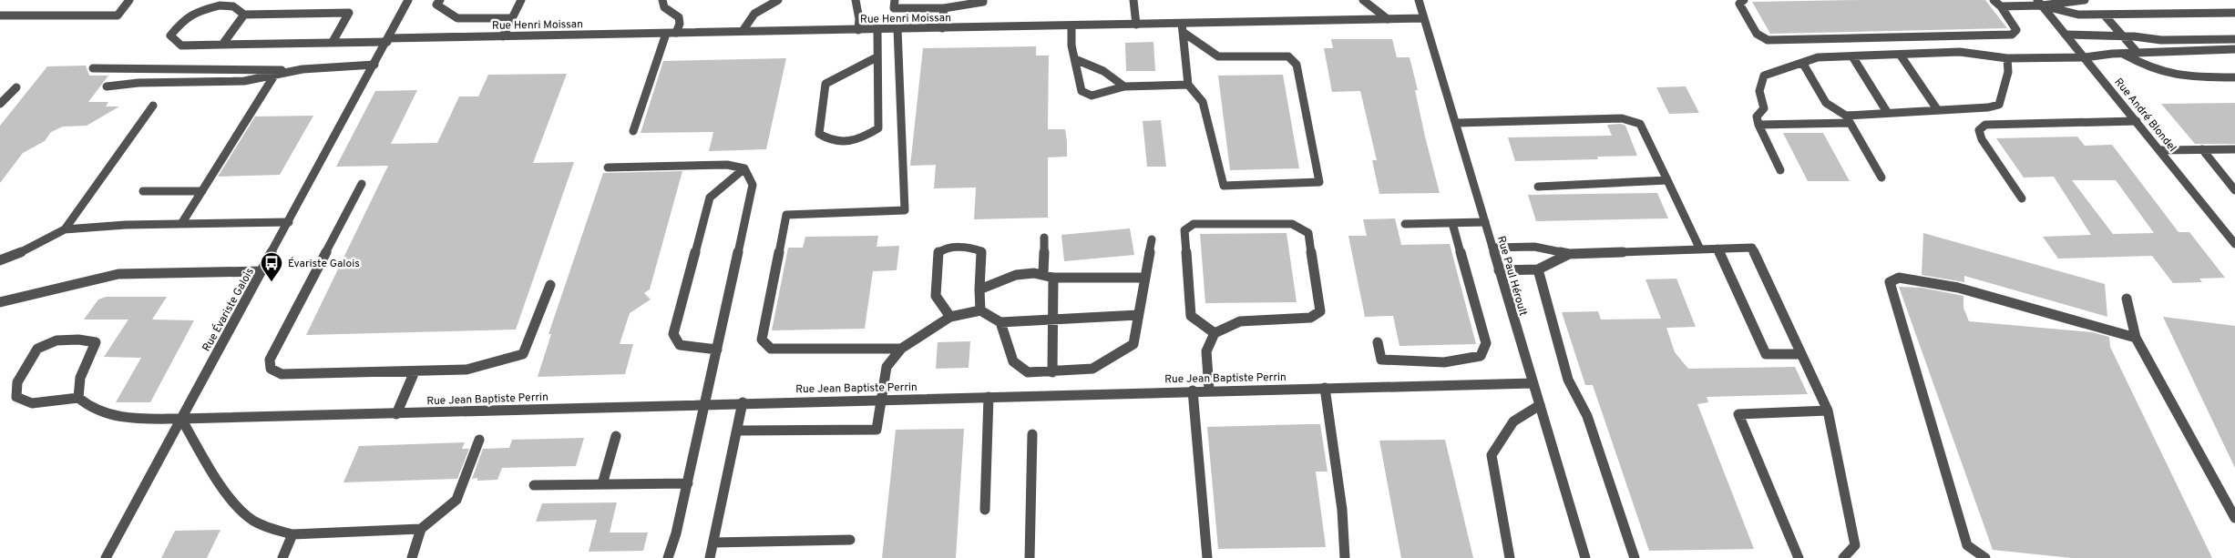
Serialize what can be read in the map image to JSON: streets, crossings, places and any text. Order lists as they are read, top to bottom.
{
  "streets": {
    "street": [
      "Rue Henri Moissan",
      "Rue André Blondel",
      "Rue Paul Héroult",
      "Rue Évariste Galois",
      "Rue Jean Baptiste Perrin"
    ]
  },
  "crossings": [
    ["Rue Henri Moissan", "Rue Paul Héroult"],
    ["Rue Henri Moissan", "Rue Évariste Galois"],
    ["Rue Paul Héroult", "Rue Jean Baptiste Perrin"],
    ["Rue Évariste Galois", "Rue Jean Baptiste Perrin"]
  ],
  "places": {
    "bus stop": ["Évariste Galois"]
  }
}
